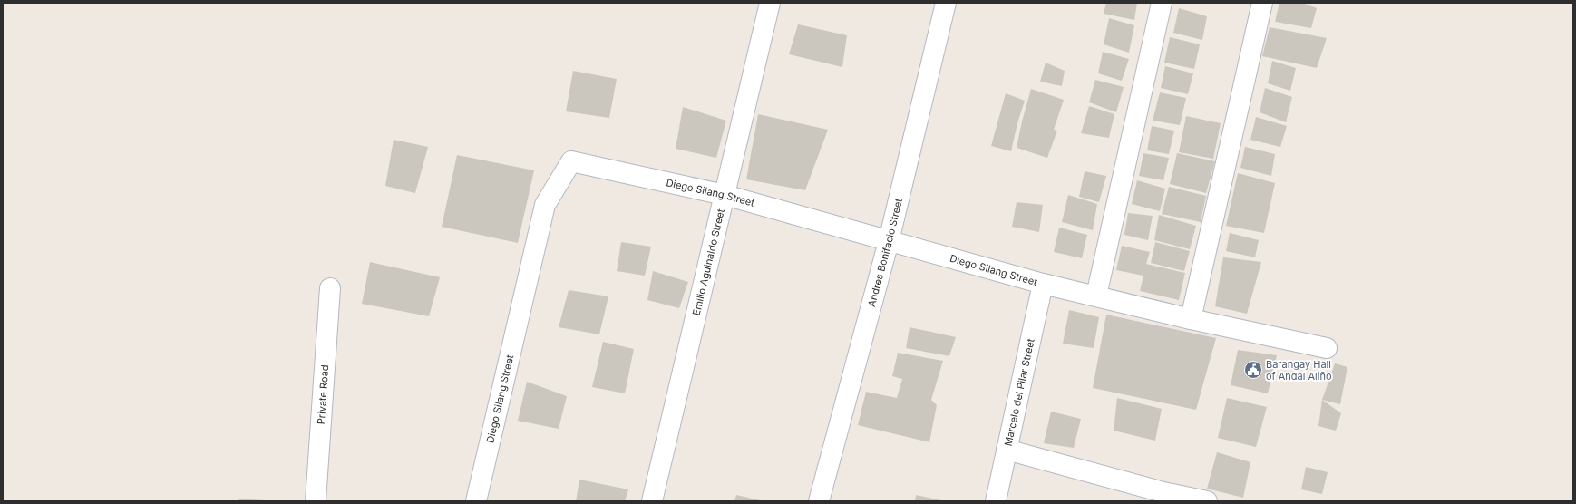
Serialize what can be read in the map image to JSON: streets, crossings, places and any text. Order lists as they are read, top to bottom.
{
  "streets": {
    "street": [
      "Diego Silang Street",
      "Andres Bonifacio Street",
      "Emilio Aguinaldo Street",
      "Marcelo del Pilar Street",
      "Private Road"
    ]
  },
  "crossings": [
    ["Diego Silang Street", "Andres Bonifacio Street"],
    ["Diego Silang Street", "Emilio Aguinaldo Street"],
    ["Diego Silang Street", "Marcelo del Pilar Street"]
  ],
  "places": {
    "public building": ["Barangay Hall of Andal Aliño"]
  }
}
